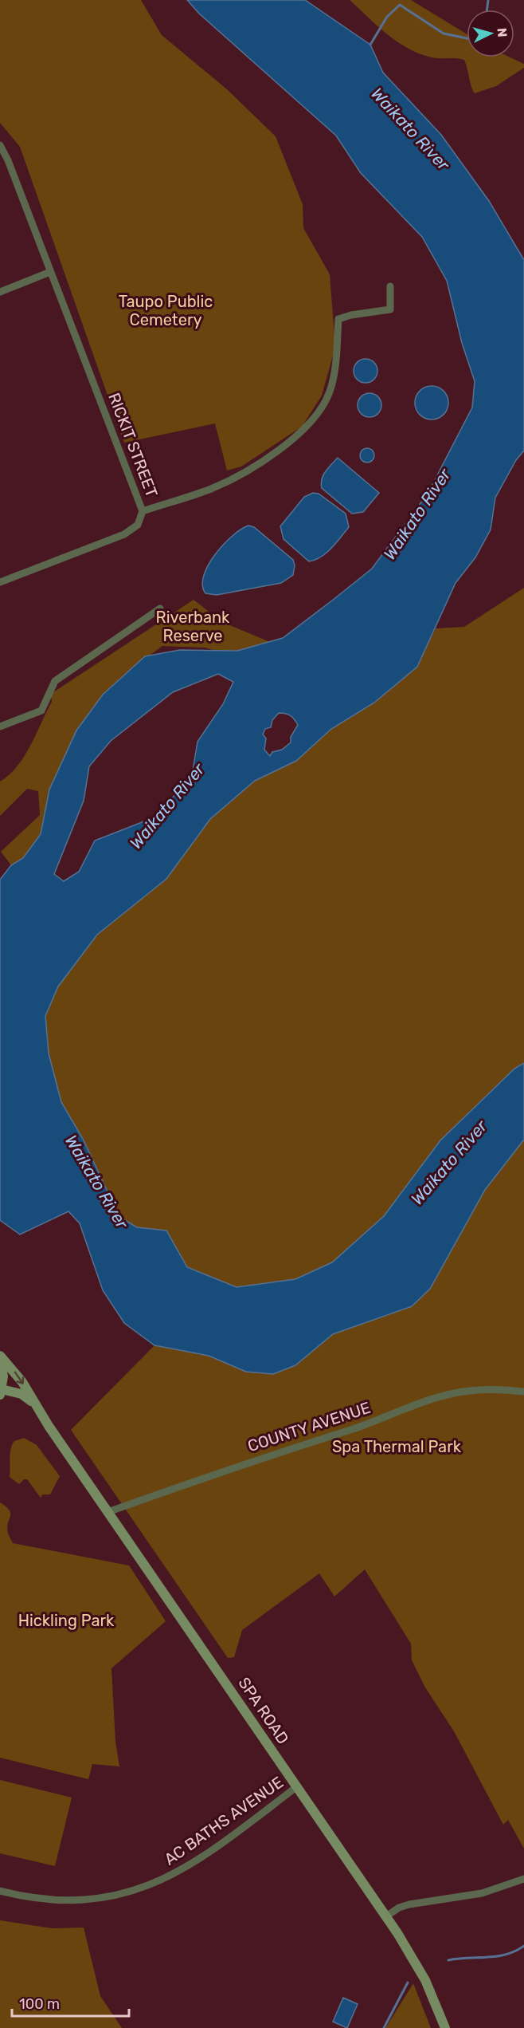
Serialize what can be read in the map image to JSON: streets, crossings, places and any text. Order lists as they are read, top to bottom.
{
  "streets": {
    "main road": ["SPA ROAD"],
    "street": ["RICKIT STREET", "COUNTY AVENUE", "AC BATHS AVENUE"]
  },
  "crossings": [
    ["COUNTY AVENUE", "SPA ROAD"],
    ["SPA ROAD", "AC BATHS AVENUE"]
  ],
  "water": ["Waikato River"],
  "parks": [
    "Taupo Public Cemetery",
    "Riverbank Reserve",
    "Spa Thermal Park",
    "Hickling Park"
  ],
  "scale_bar": "100 m",
  "north": "right"
}
